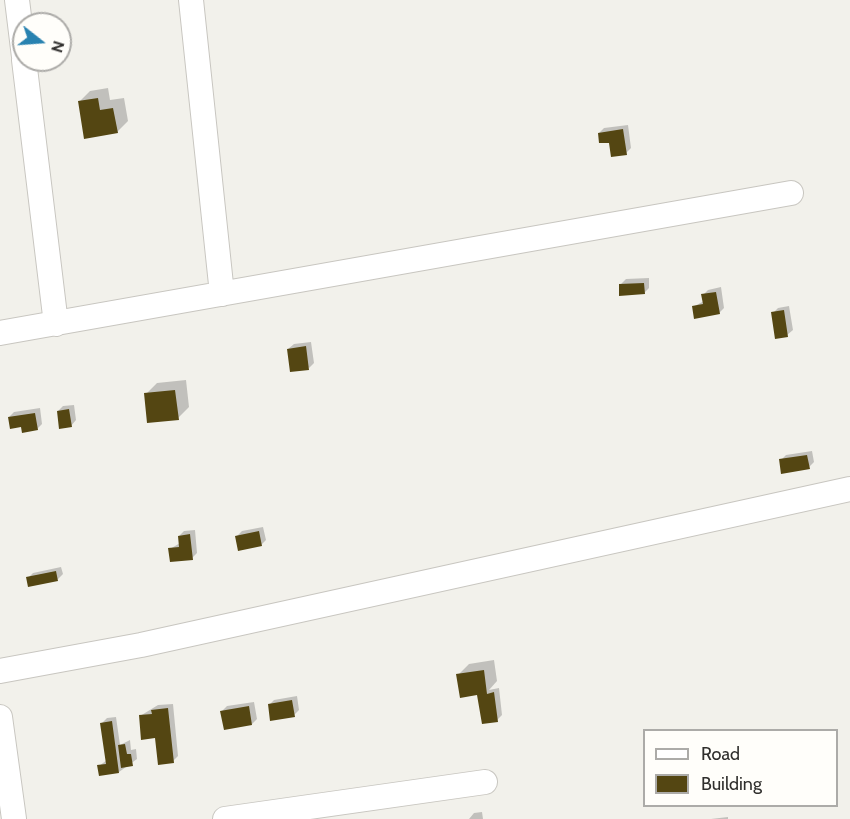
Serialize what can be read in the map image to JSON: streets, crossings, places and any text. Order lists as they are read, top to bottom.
{
  "legend": ["Road", "Building"],
  "north": "right"
}
